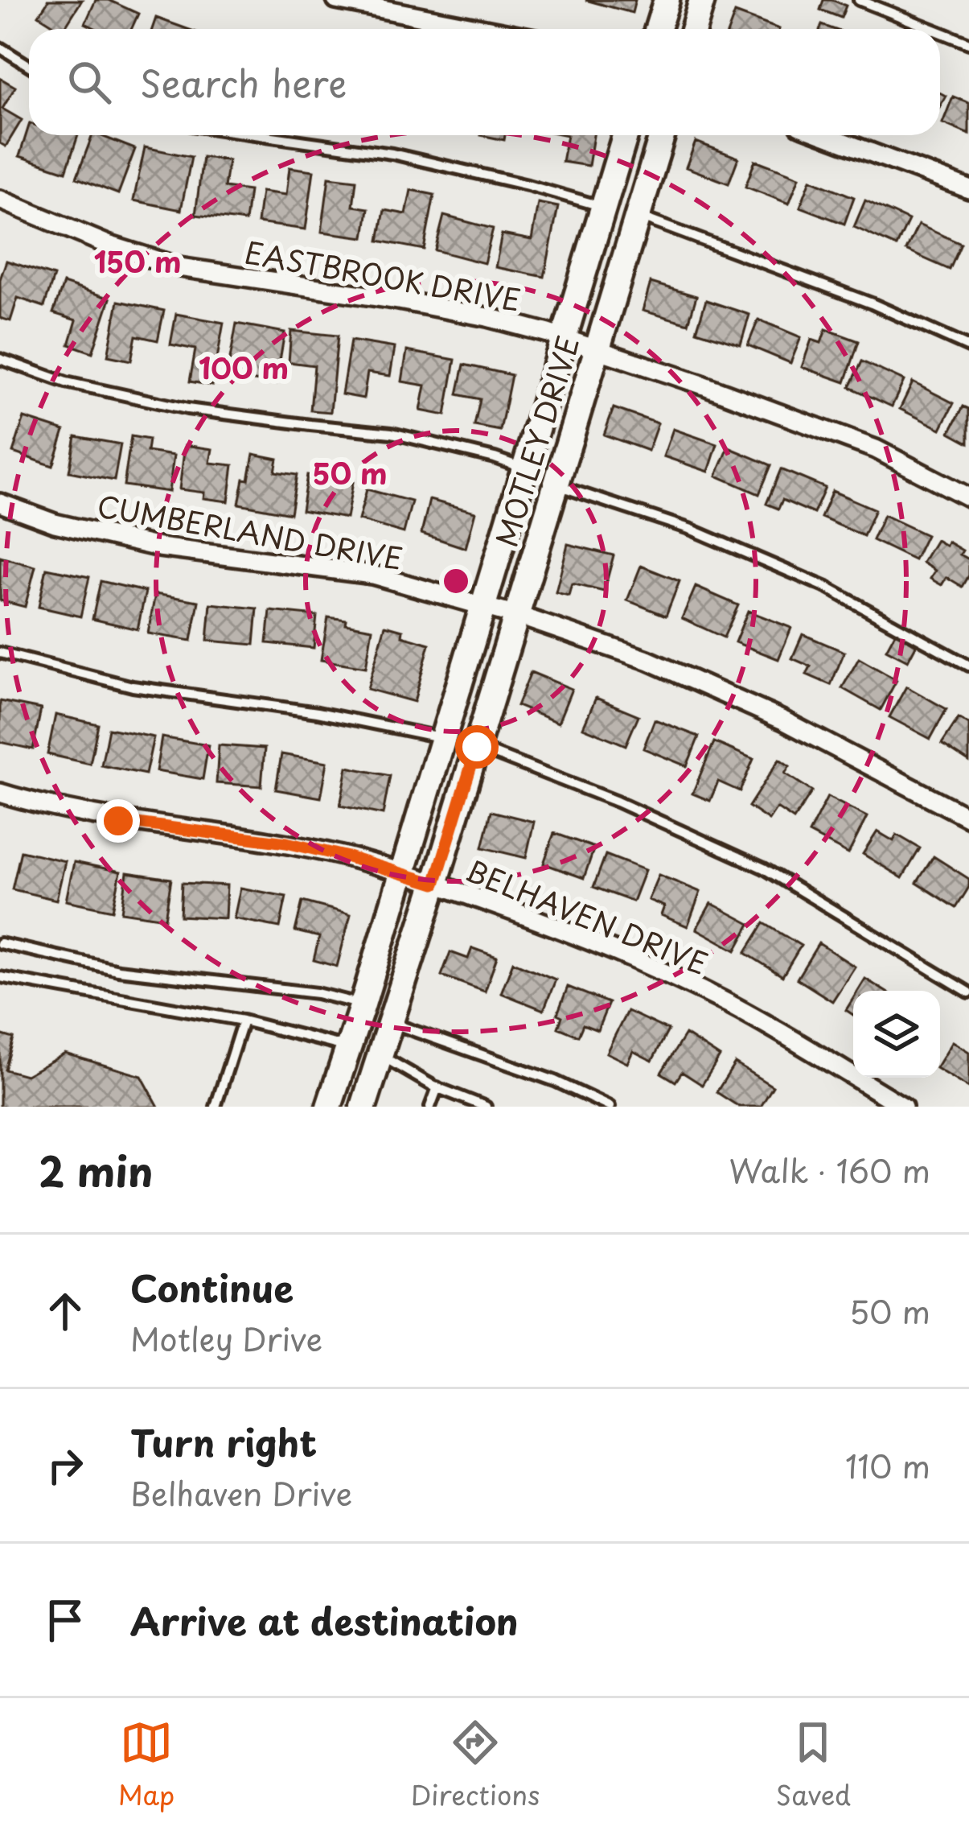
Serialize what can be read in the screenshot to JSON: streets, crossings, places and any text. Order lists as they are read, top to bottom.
{
  "streets": {
    "main road": ["MOTLEY DRIVE"],
    "street": ["EASTBROOK DRIVE", "CUMBERLAND DRIVE", "BELHAVEN DRIVE"]
  },
  "crossings": [
    ["EASTBROOK DRIVE", "MOTLEY DRIVE"],
    ["MOTLEY DRIVE", "CUMBERLAND DRIVE"],
    ["MOTLEY DRIVE", "BELHAVEN DRIVE"]
  ],
  "page": {
    "search": "Search here",
    "heading": ["2 min", "Walk · 160 m"],
    "list": [
      ["Continue", "Motley Drive", "50 m"],
      ["Turn right", "Belhaven Drive", "110 m"],
      "Arrive at destination"
    ],
    "nav": ["Map", "Directions", "Saved"]
  },
  "rings": ["150 m", "100 m", "50 m"]
}
